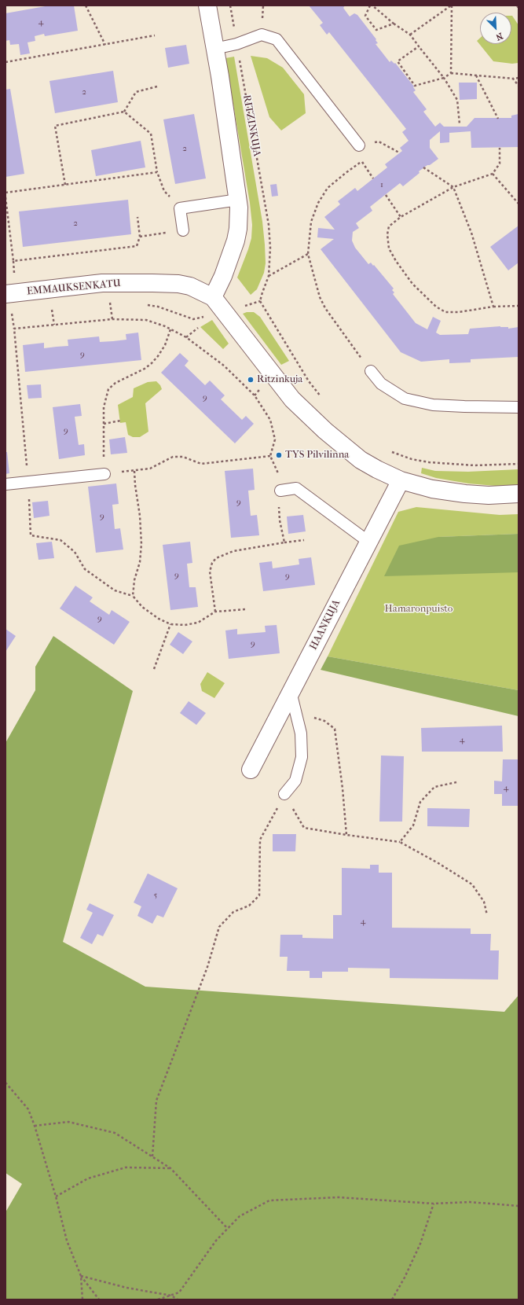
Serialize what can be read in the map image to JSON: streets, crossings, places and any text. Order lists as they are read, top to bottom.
{
  "streets": {
    "street": ["EMMAUKSENKATU", "HAANKUJA"],
    "path": ["RITZINKUJA"]
  },
  "crossings": [
    ["EMMAUKSENKATU", "HAANKUJA"]
  ],
  "parks": ["Hamaronpuisto"],
  "places": ["Ritzinkuja", "TYS Pilvilinna"],
  "house_numbers": [
    "4",
    "2",
    "2",
    "1",
    "2",
    "9",
    "9",
    "9",
    "9",
    "9",
    "9",
    "9",
    "9",
    "9",
    "4",
    "4",
    "5",
    "4"
  ],
  "north": "bottom right"
}
